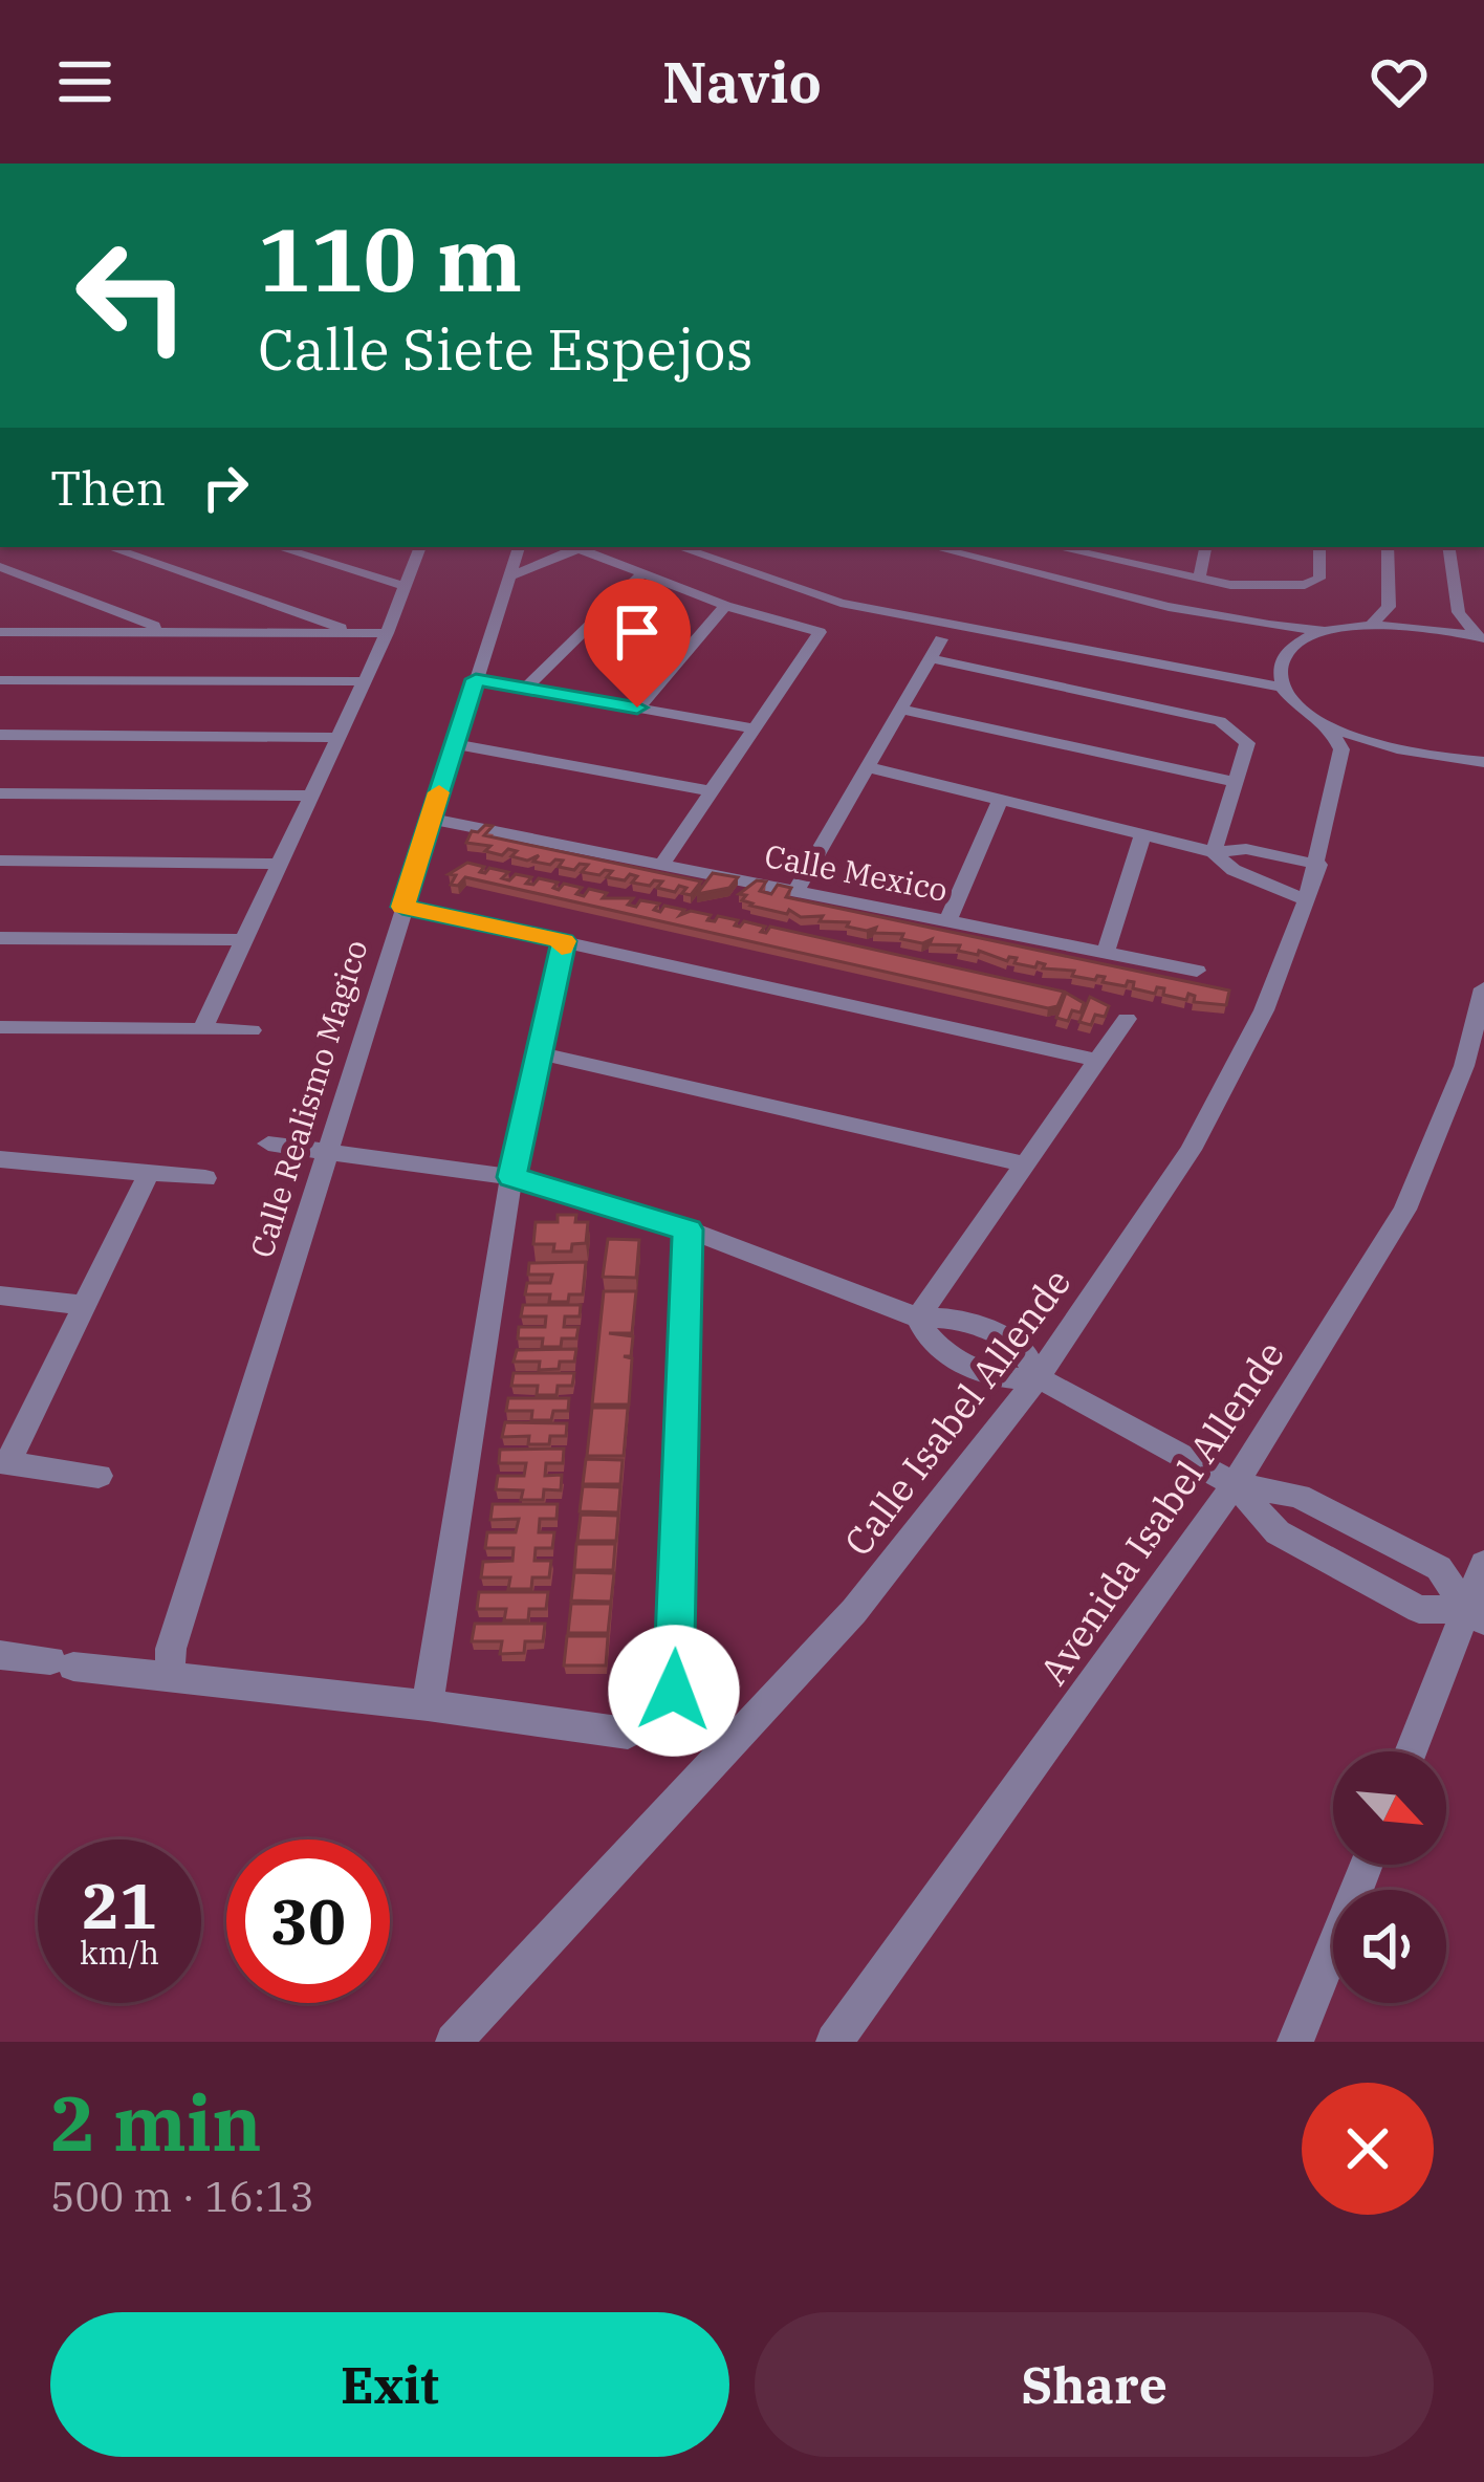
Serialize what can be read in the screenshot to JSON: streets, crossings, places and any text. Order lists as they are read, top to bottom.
{
  "streets": {
    "street": [
      "Calle Mexico",
      "Calle Realismo Magico",
      "Calle Isabel Allende",
      "Avenida Isabel Allende"
    ]
  },
  "crossings": [
    ["Calle Mexico", "Calle Realismo Magico"]
  ],
  "north": "bottom right",
  "page": {
    "header": "Navio",
    "turn": ["110 m", "Calle Siete Espejos"],
    "then": "Then",
    "speed": "21 km/h",
    "limit": "30",
    "heading": ["2 min", "500 m · 16:13"],
    "buttons": ["Exit", "Share"]
  }
}
